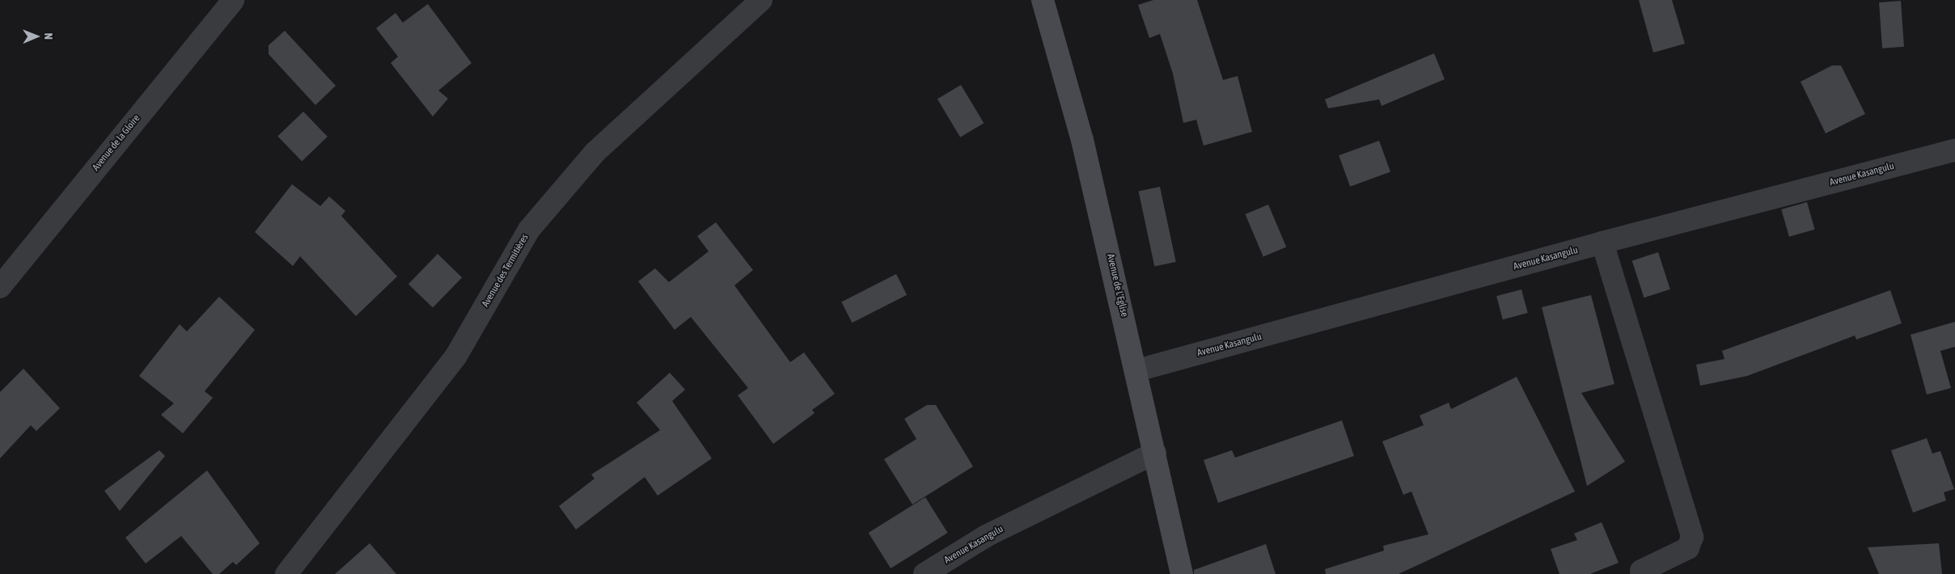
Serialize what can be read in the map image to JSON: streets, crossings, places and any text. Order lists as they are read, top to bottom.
{
  "streets": {
    "street": [
      "Avenue de la Gloire",
      "Avenue Kasangulu",
      "Avenue des Termitières",
      "Avenue de L'Eglise"
    ]
  },
  "crossings": [
    ["Avenue Kasangulu", "Avenue de L'Eglise"]
  ],
  "north": "right"
}
